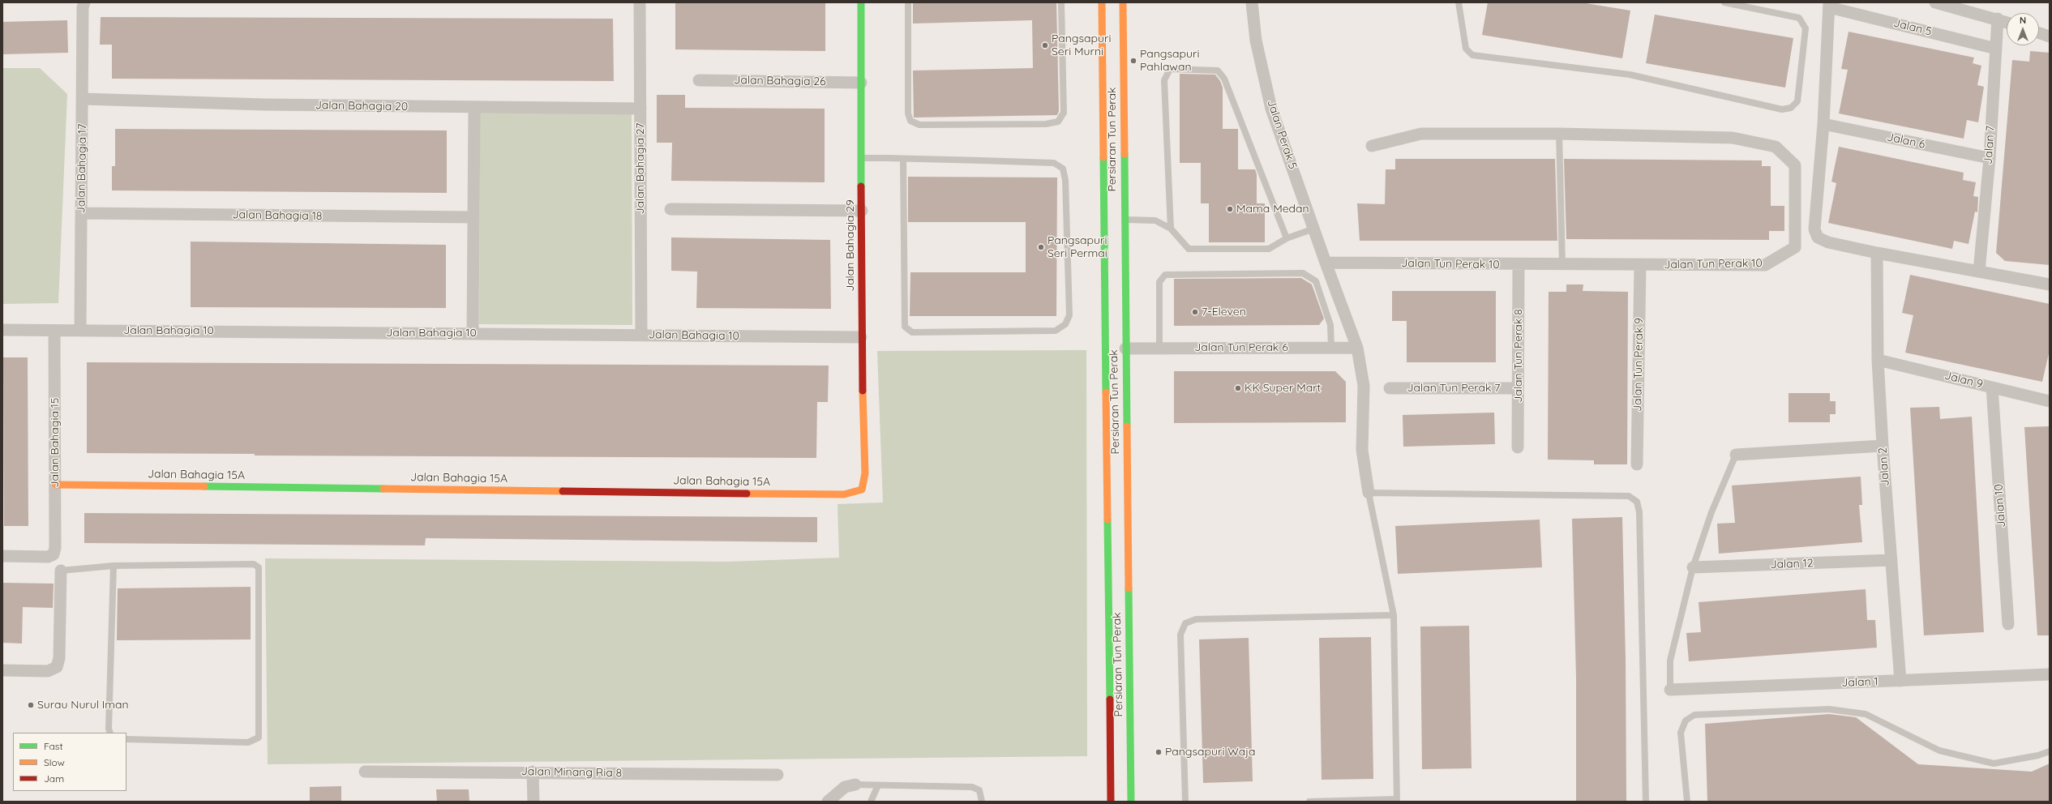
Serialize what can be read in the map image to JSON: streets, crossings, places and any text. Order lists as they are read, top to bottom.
{
  "streets": {
    "street": [
      "Jalan 5",
      "Jalan Bahagia 26",
      "Jalan Bahagia 20",
      "Jalan Perak 5",
      "Persiaran Tun Perak",
      "Jalan 6",
      "Jalan 7",
      "Jalan Bahagia 17",
      "Jalan Bahagia 27",
      "Jalan Bahagia 18",
      "Jalan Bahagia 29",
      "Jalan Tun Perak 10",
      "Jalan Bahagia 10",
      "Jalan Tun Perak 6",
      "Jalan Tun Perak 8",
      "Jalan Tun Perak 9",
      "Jalan 9",
      "Jalan Tun Perak 7",
      "Jalan Bahagia 15",
      "Jalan 2",
      "Jalan Bahagia 15A",
      "Jalan 10",
      "Jalan 12",
      "Jalan 1",
      "Jalan Minang Ria 8"
    ]
  },
  "crossings": [
    ["Jalan 5", "Jalan 7"],
    ["Jalan Bahagia 26", "Jalan Bahagia 29"],
    ["Jalan Bahagia 20", "Jalan Bahagia 17"],
    ["Jalan Bahagia 20", "Jalan Bahagia 27"],
    ["Jalan Perak 5", "Jalan Tun Perak 10"],
    ["Jalan Perak 5", "Jalan Tun Perak 6"],
    ["Persiaran Tun Perak", "Jalan Tun Perak 6"],
    ["Jalan 6", "Jalan 7"],
    ["Jalan Bahagia 17", "Jalan Bahagia 18"],
    ["Jalan Bahagia 17", "Jalan Bahagia 10"],
    ["Jalan Bahagia 27", "Jalan Bahagia 10"],
    ["Jalan Bahagia 29", "Jalan Bahagia 10"],
    ["Jalan Bahagia 29", "Jalan Bahagia 15A"],
    ["Jalan Tun Perak 10", "Jalan Tun Perak 8"],
    ["Jalan Tun Perak 10", "Jalan Tun Perak 9"],
    ["Jalan Bahagia 10", "Jalan Bahagia 15"],
    ["Jalan Tun Perak 8", "Jalan Tun Perak 7"],
    ["Jalan 9", "Jalan 2"],
    ["Jalan 9", "Jalan 10"],
    ["Jalan Bahagia 15", "Jalan Bahagia 15A"],
    ["Jalan 2", "Jalan 12"],
    ["Jalan 2", "Jalan 1"]
  ],
  "places": [
    "Pangsapuri Seri Murni",
    "Pangsapuri Pahlawan",
    "Mama Medan",
    "Pangsapuri Seri Permai",
    "7-Eleven",
    "KK Super Mart",
    "Surau Nurul Iman",
    "Pangsapuri Waja"
  ],
  "legend": ["Fast", "Slow", "Jam"],
  "north": "top"
}
